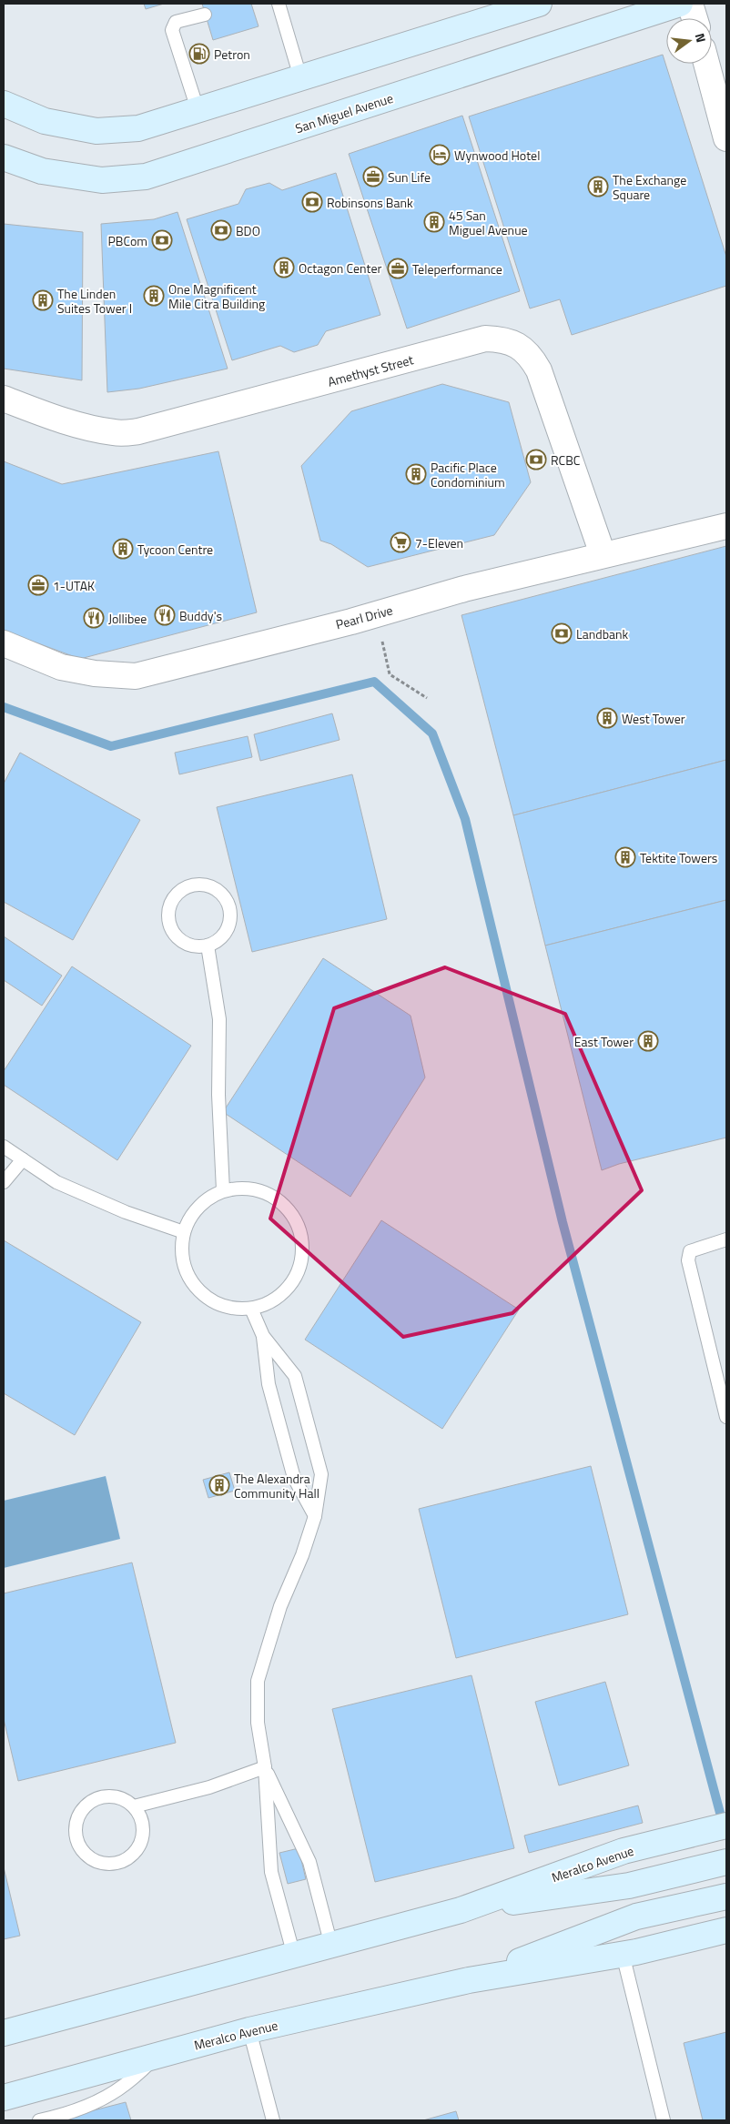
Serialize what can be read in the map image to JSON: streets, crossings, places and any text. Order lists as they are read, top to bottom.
{
  "streets": {
    "main road": ["San Miguel Avenue", "Meralco Avenue"],
    "street": ["Amethyst Street", "Pearl Drive"]
  },
  "crossings": [
    ["Amethyst Street", "Pearl Drive"]
  ],
  "places": {
    "fuel station": ["Petron"],
    "hotel": ["Wynwood Hotel"],
    "office": ["Sun Life", "Teleperformance", "1-UTAK"],
    "building": [
      "The Exchange Square",
      "45 San Miguel Avenue",
      "Octagon Center",
      "One Magnificent Mile Citra Building",
      "The Linden Suites Tower I",
      "Pacific Place Condominium",
      "Tycoon Centre",
      "West Tower",
      "Tektite Towers",
      "East Tower",
      "The Alexandra Community Hall"
    ],
    "bank": [
      "Robinsons Bank",
      "BDO",
      "PBCom",
      "RCBC",
      "Landbank"
    ],
    "supermarket": ["7-Eleven"],
    "restaurant": ["Buddy's", "Jollibee"]
  },
  "north": "right"
}
